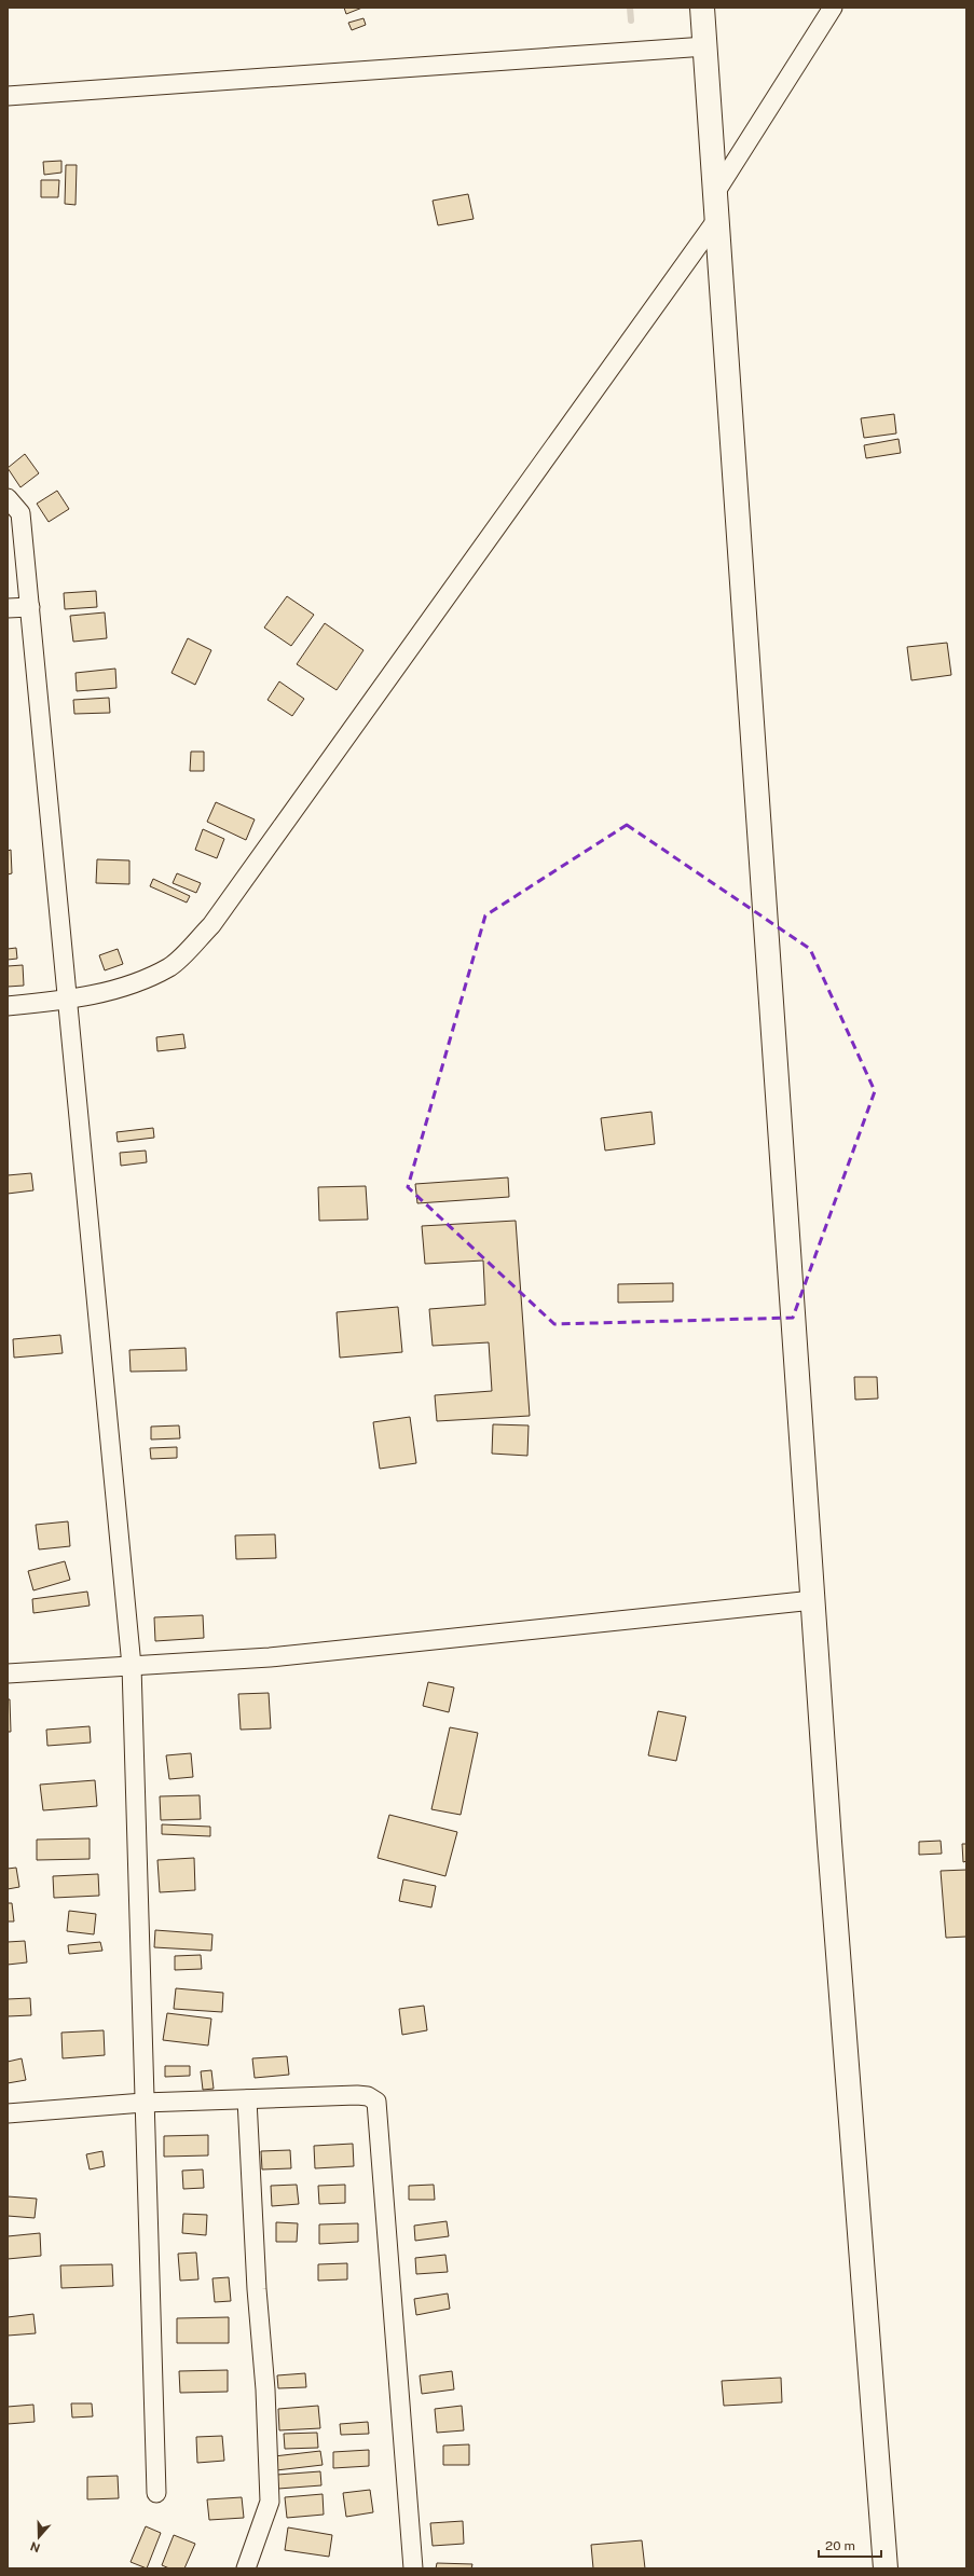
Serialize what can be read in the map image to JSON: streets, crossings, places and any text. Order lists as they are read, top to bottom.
{
  "scale_bar": "20 m",
  "north": "bottom"
}
